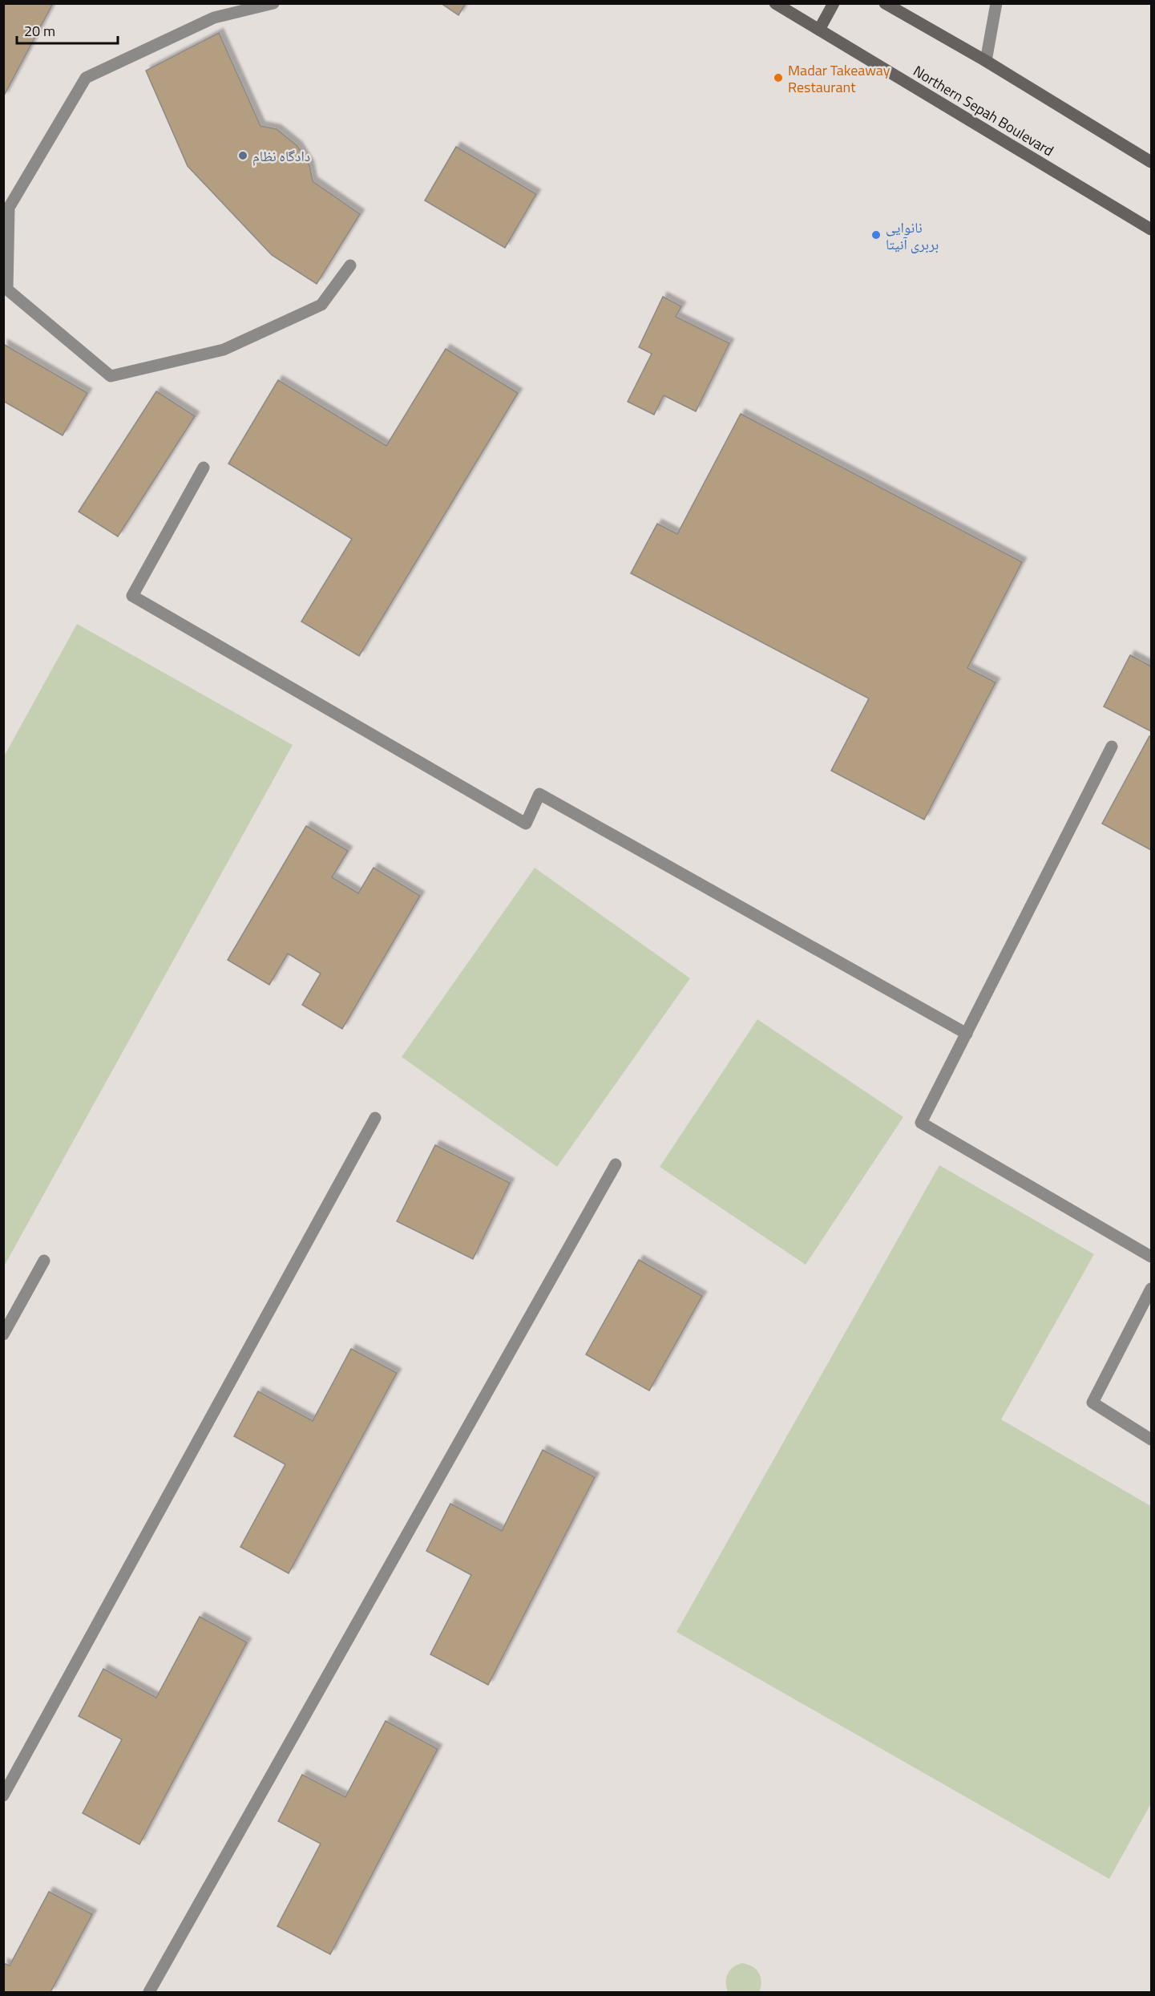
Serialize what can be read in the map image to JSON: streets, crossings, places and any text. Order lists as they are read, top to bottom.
{
  "streets": {
    "main road": ["Northern Sepah Boulevard"]
  },
  "places": ["Madar Takeaway Restaurant", "دادگاه نظام", "نانوایی بربری آنیتا"],
  "scale_bar": "20 m"
}
